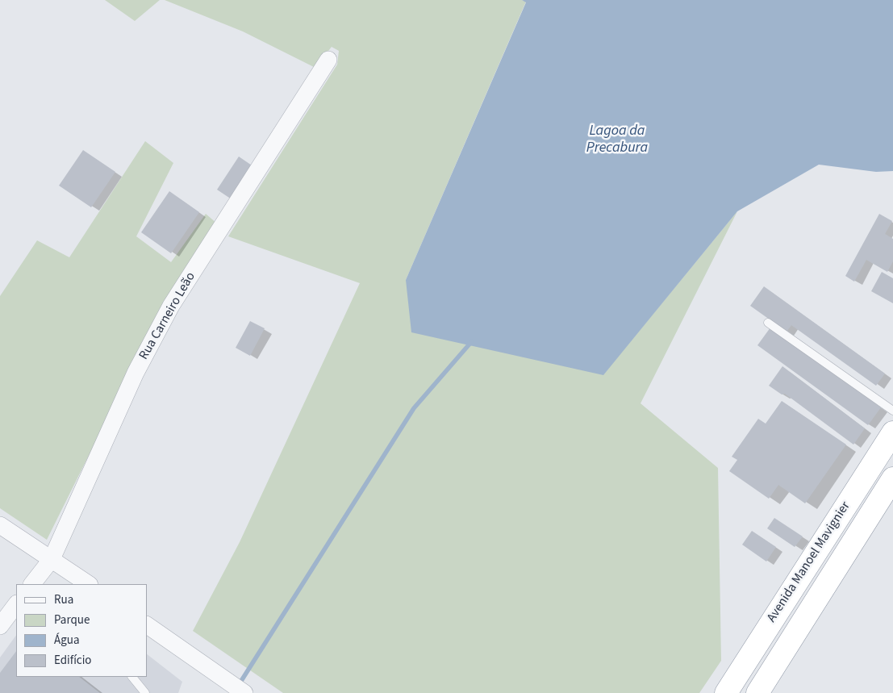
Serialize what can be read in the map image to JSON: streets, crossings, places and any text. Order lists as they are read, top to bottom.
{
  "streets": {
    "highway": ["Avenida Manoel Mavignier"],
    "street": ["Rua Carneiro Leão"]
  },
  "water": ["Lagoa da Precabura"],
  "legend": [
    "Rua",
    "Parque",
    "Água",
    "Edifício"
  ]
}
